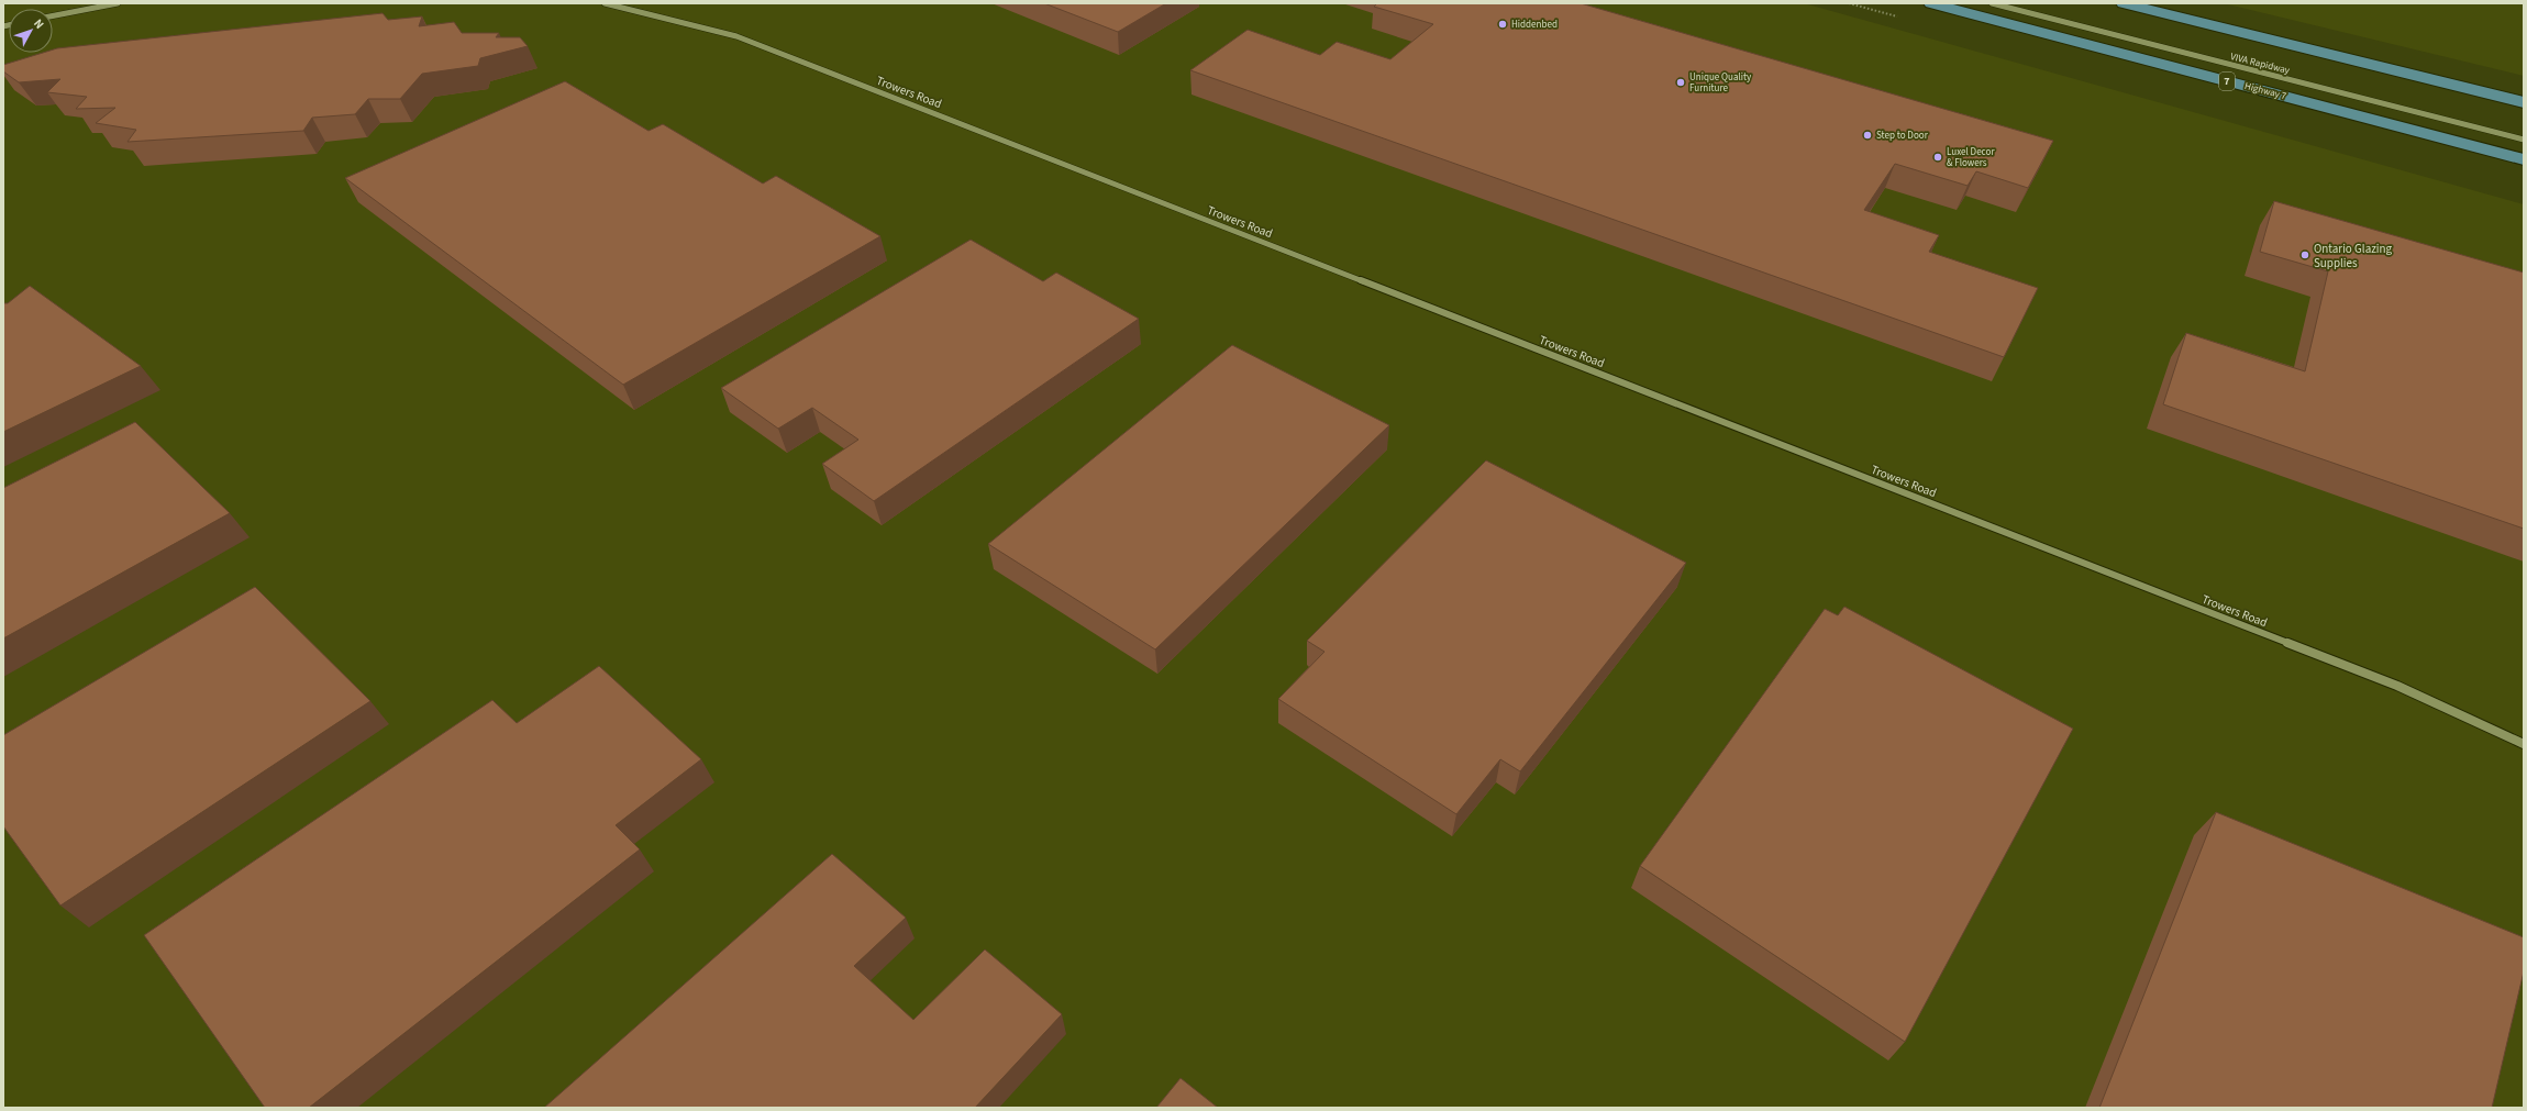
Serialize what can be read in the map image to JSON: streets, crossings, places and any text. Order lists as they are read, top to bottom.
{
  "streets": {
    "main road": ["7", "Highway 7"],
    "street": ["VIVA Rapidway", "Trowers Road"]
  },
  "places": [
    "Hiddenbed",
    "Unique Quality Furniture",
    "Step to Door",
    "Luxel Decor & Flowers",
    "Ontario Glazing Supplies"
  ],
  "north": "top right"
}
